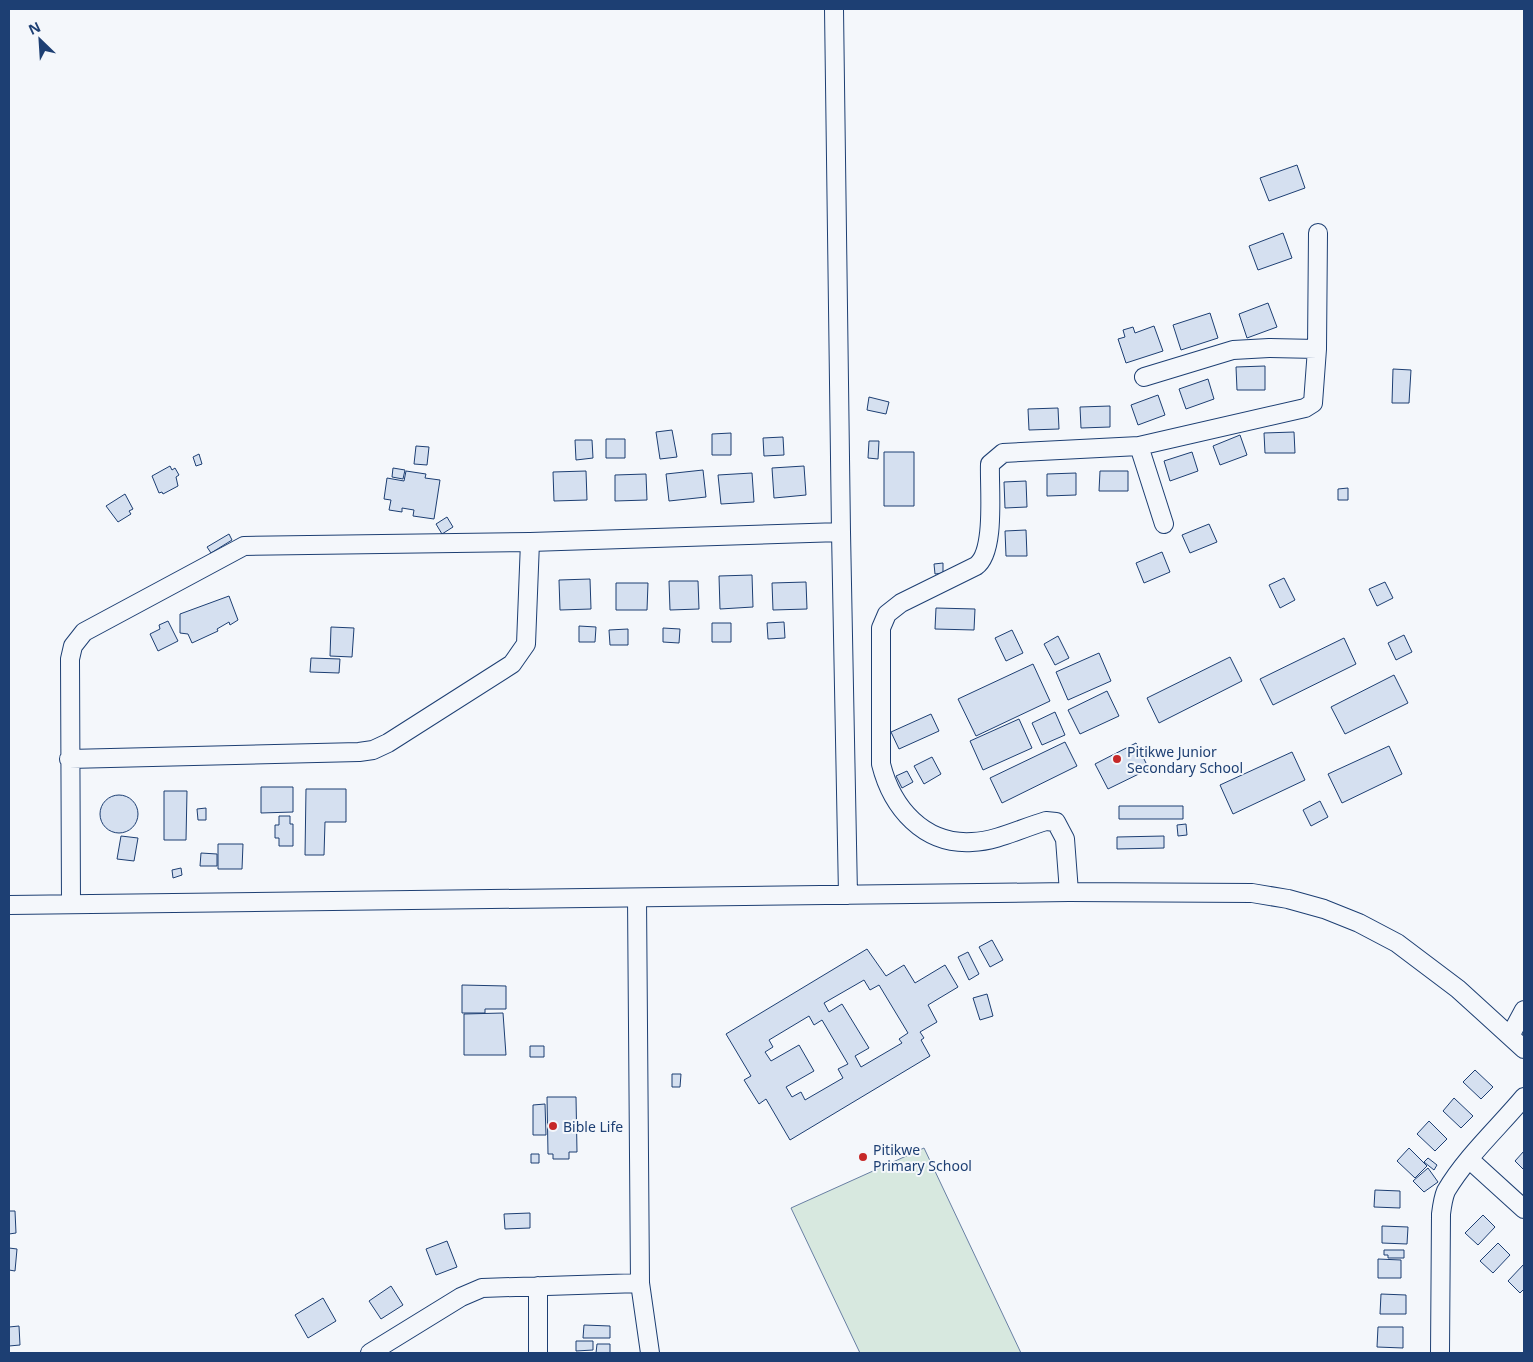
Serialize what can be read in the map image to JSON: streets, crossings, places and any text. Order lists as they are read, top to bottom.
{
  "places": ["Pitikwe Junior Secondary School", "Bible Life", "Pitikwe Primary School"],
  "north": "top left"
}
